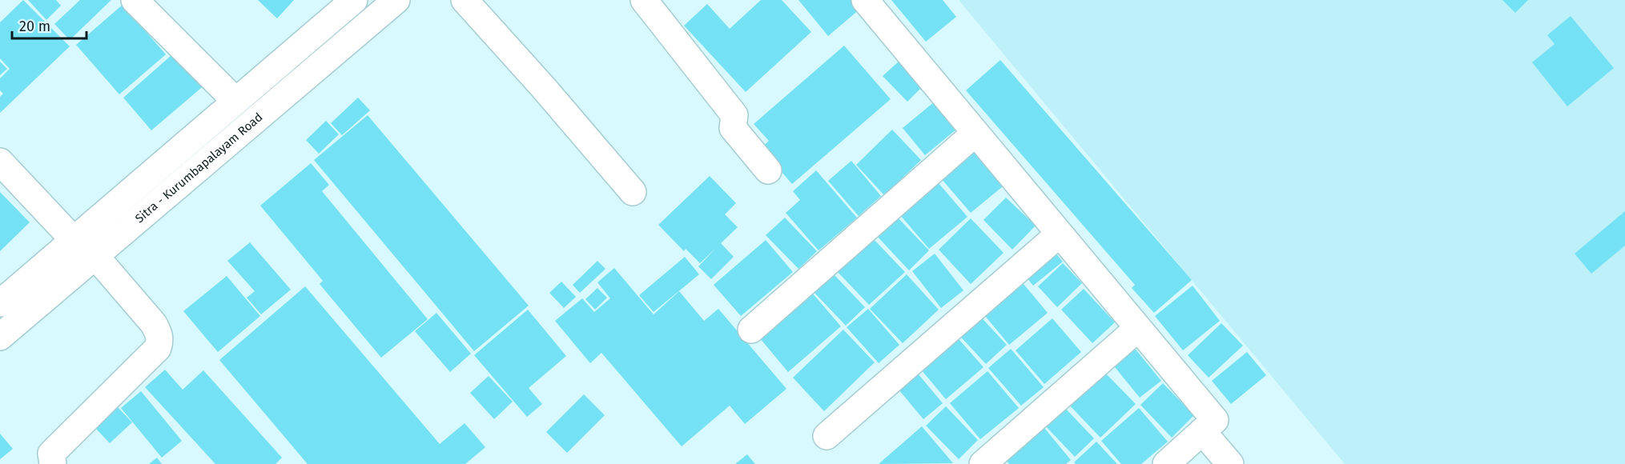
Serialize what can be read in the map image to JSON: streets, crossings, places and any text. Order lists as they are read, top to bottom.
{
  "streets": {
    "street": ["Sitra - Kurumbapalayam Road"]
  },
  "scale_bar": "20 m"
}
